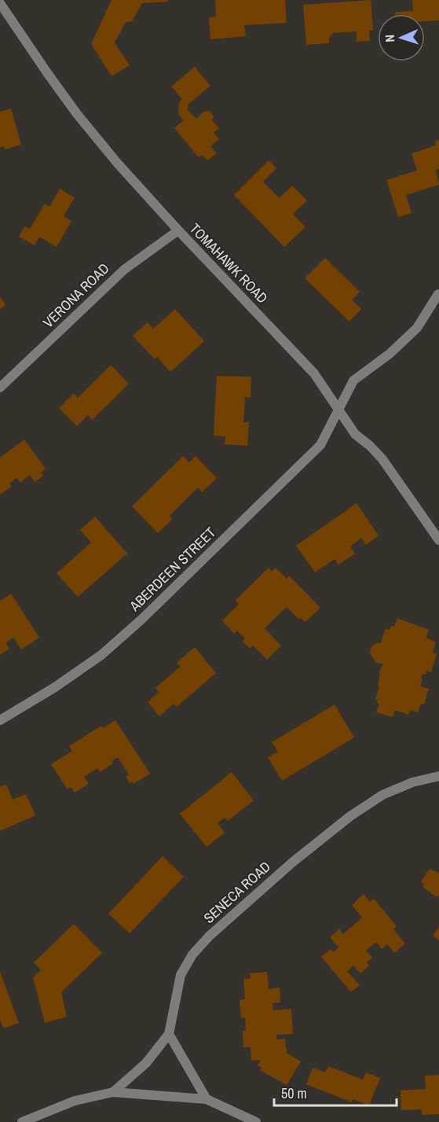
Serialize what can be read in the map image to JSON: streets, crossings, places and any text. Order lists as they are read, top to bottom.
{
  "streets": {
    "street": [
      "TOMAHAWK ROAD",
      "VERONA ROAD",
      "ABERDEEN STREET",
      "SENECA ROAD"
    ]
  },
  "crossings": [
    ["TOMAHAWK ROAD", "VERONA ROAD"],
    ["TOMAHAWK ROAD", "ABERDEEN STREET"]
  ],
  "scale_bar": "50 m",
  "north": "left"
}
